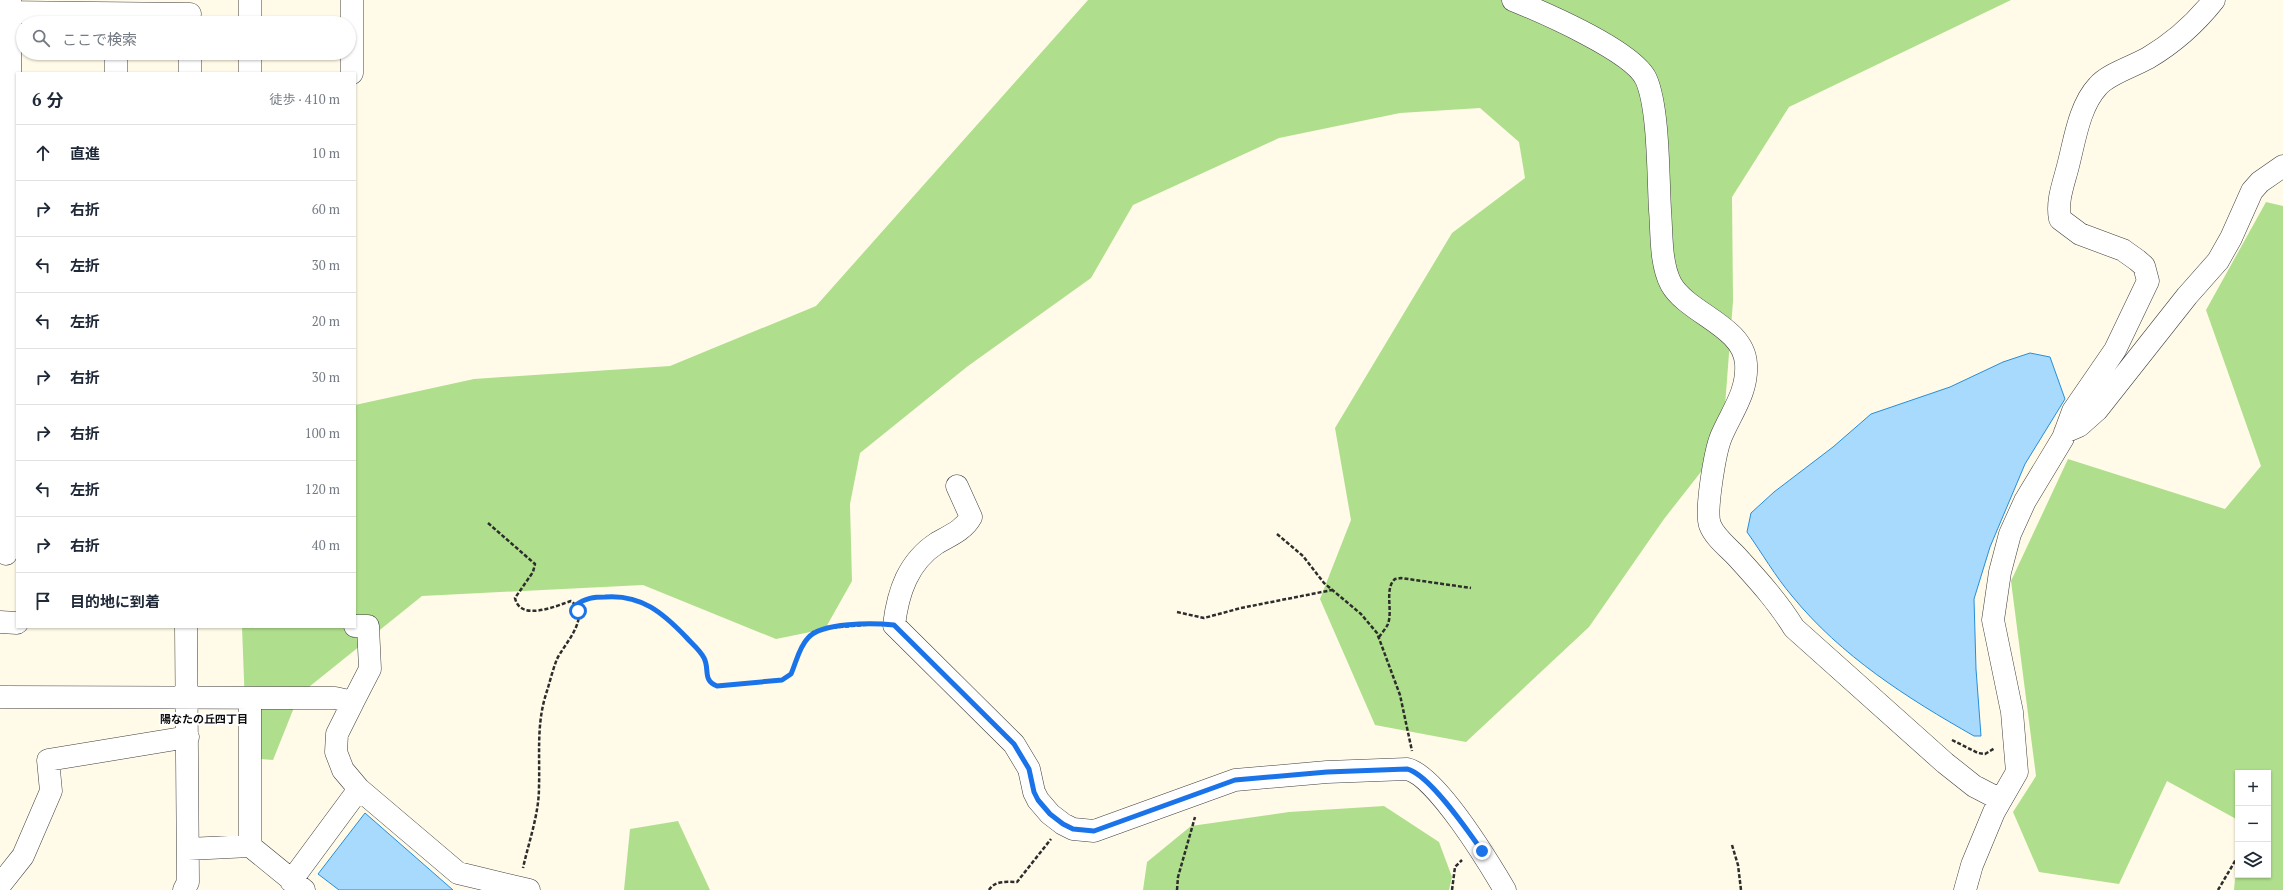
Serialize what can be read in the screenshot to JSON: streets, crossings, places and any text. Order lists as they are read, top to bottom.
{
  "districts": ["陽なたの丘四丁目"],
  "page": {
    "search": "ここで検索",
    "heading": ["6 分", "徒歩 · 410 m"],
    "list": [
      ["直進", "10 m"],
      ["右折", "60 m"],
      ["左折", "30 m"],
      ["左折", "20 m"],
      ["右折", "30 m"],
      ["右折", "100 m"],
      ["左折", "120 m"],
      ["右折", "40 m"],
      "目的地に到着"
    ],
    "map_buttons": ["+", "−"]
  }
}
